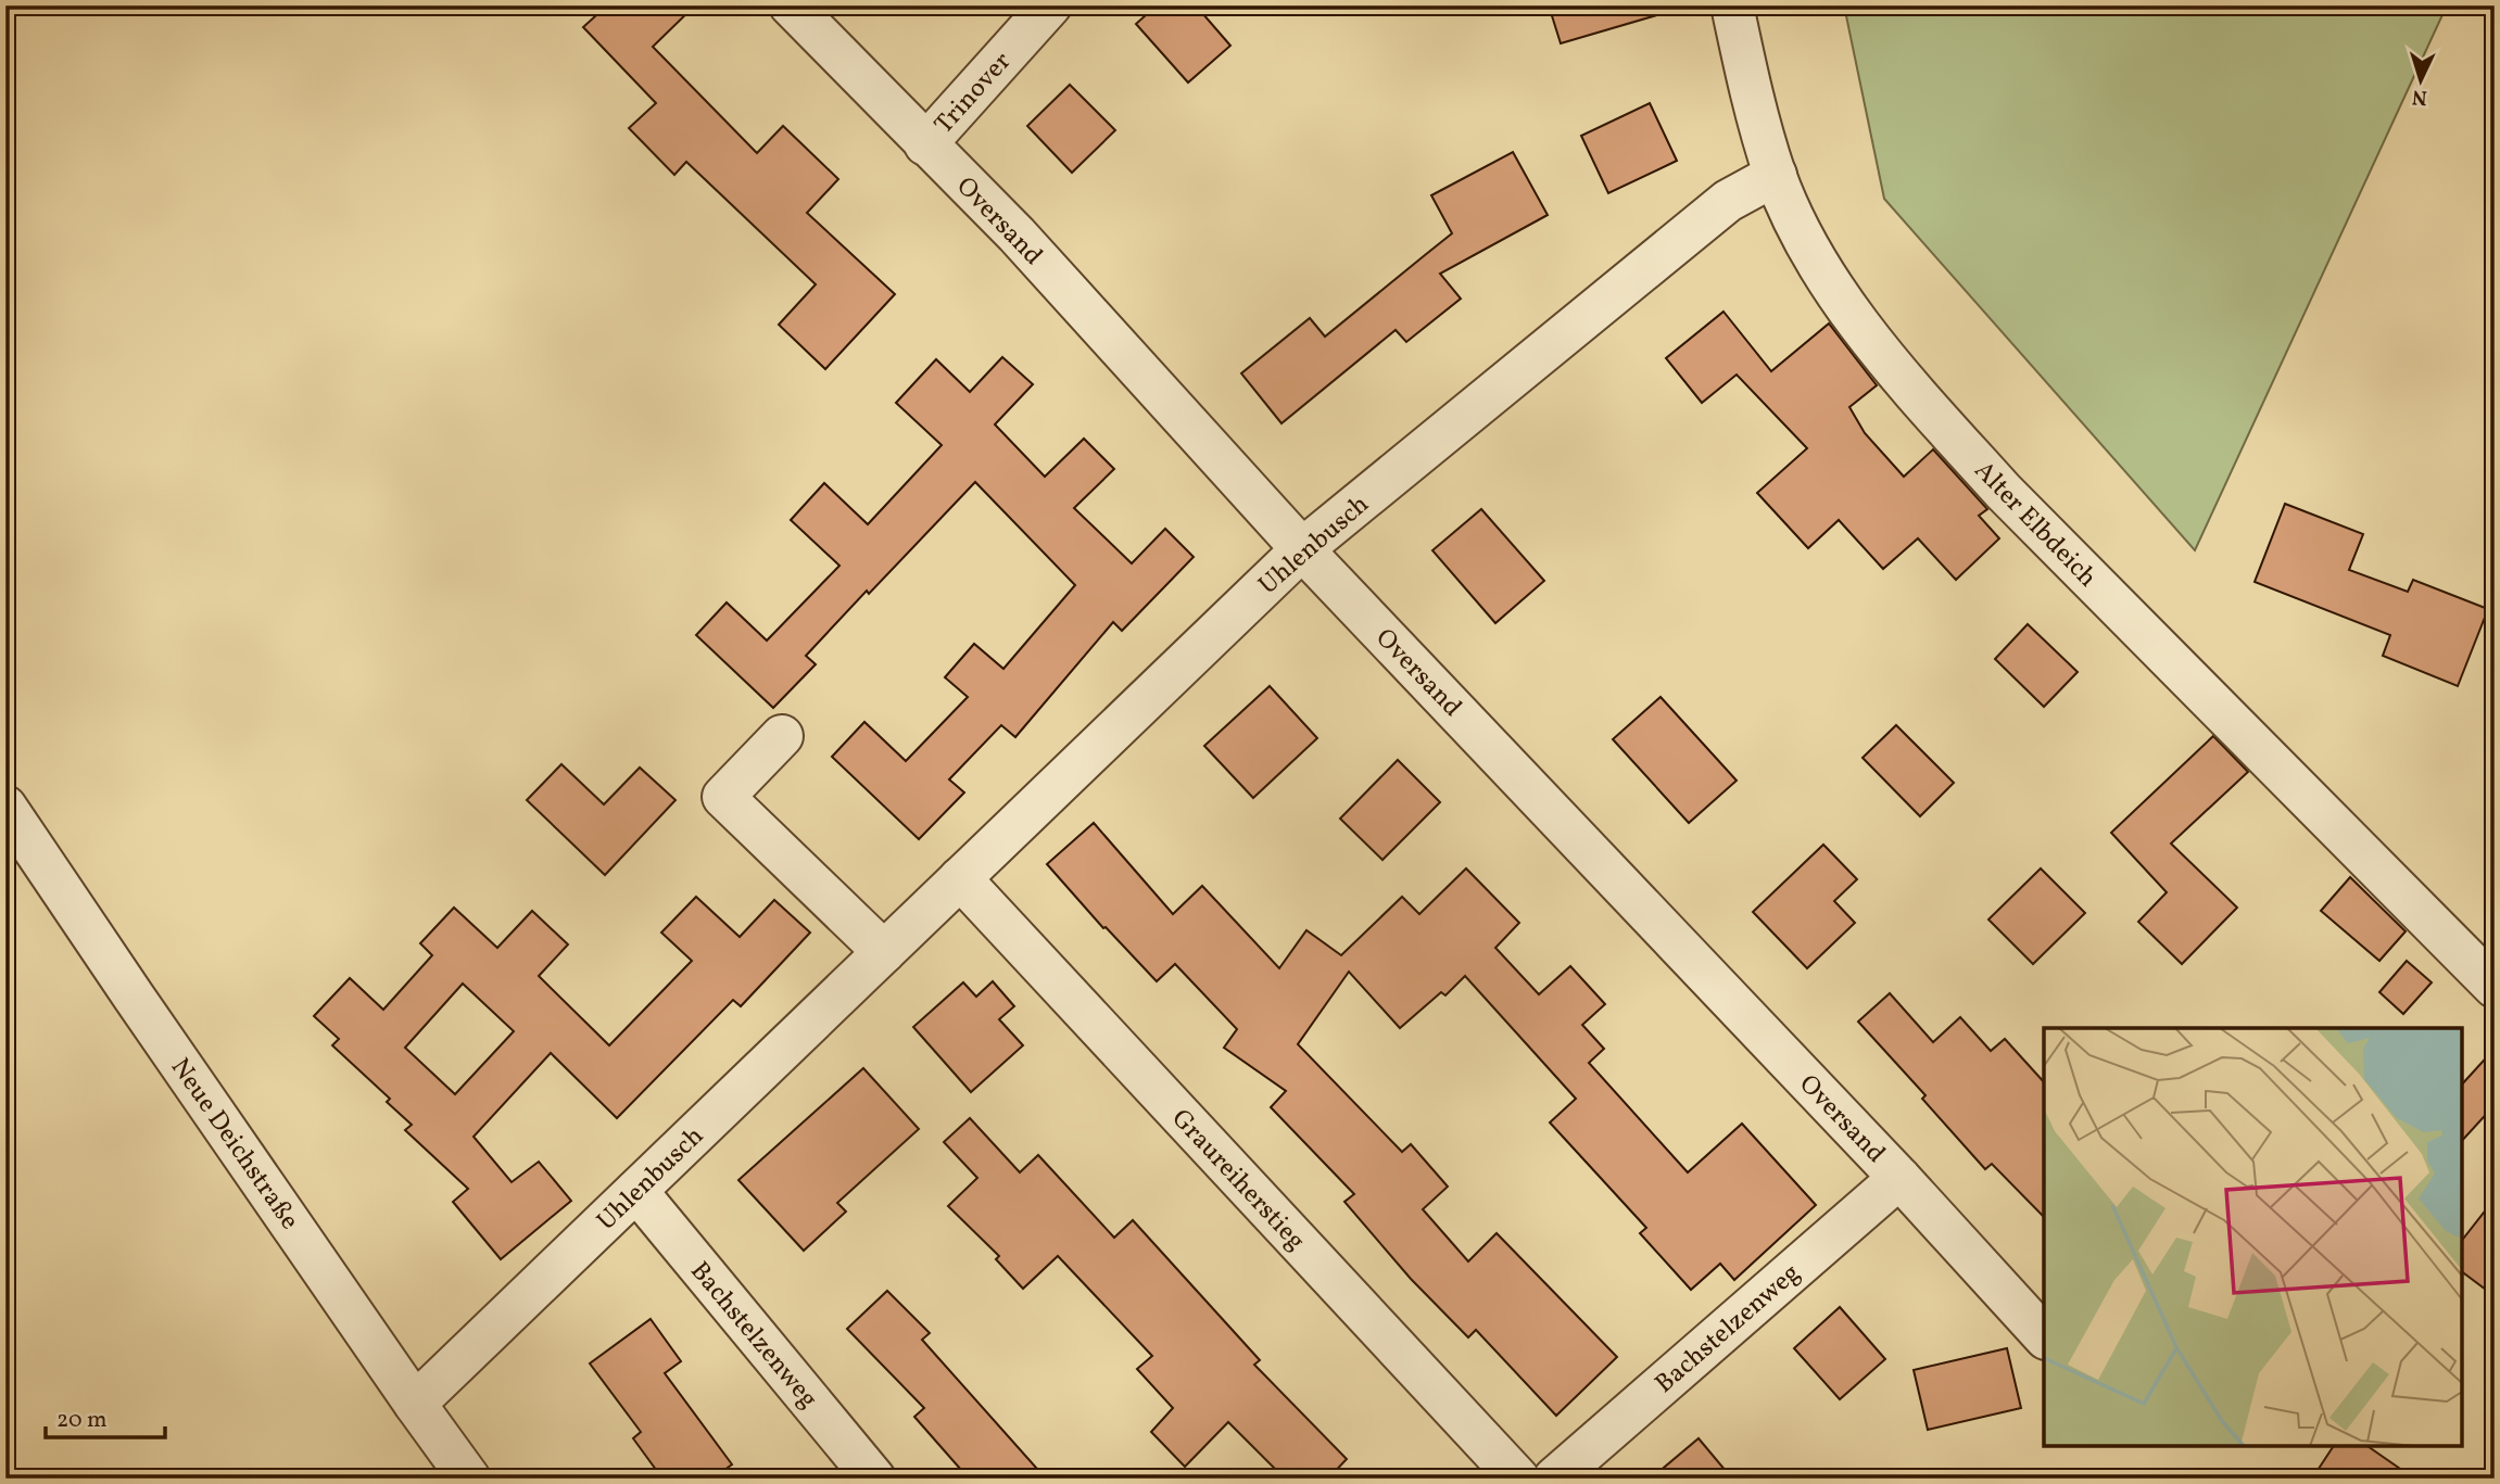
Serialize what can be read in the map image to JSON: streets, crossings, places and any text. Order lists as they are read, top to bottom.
{
  "streets": {
    "street": [
      "Trinover",
      "Oversand",
      "Alter Elbdeich",
      "Uhlenbusch",
      "Neue Deichstraße",
      "Graureiherstieg",
      "Bachstelzenweg"
    ]
  },
  "crossings": [
    ["Trinover", "Oversand"],
    ["Oversand", "Uhlenbusch"],
    ["Oversand", "Bachstelzenweg"],
    ["Alter Elbdeich", "Uhlenbusch"],
    ["Uhlenbusch", "Neue Deichstraße"],
    ["Uhlenbusch", "Graureiherstieg"],
    ["Uhlenbusch", "Bachstelzenweg"]
  ],
  "scale_bar": "20 m",
  "north": "bottom"
}
